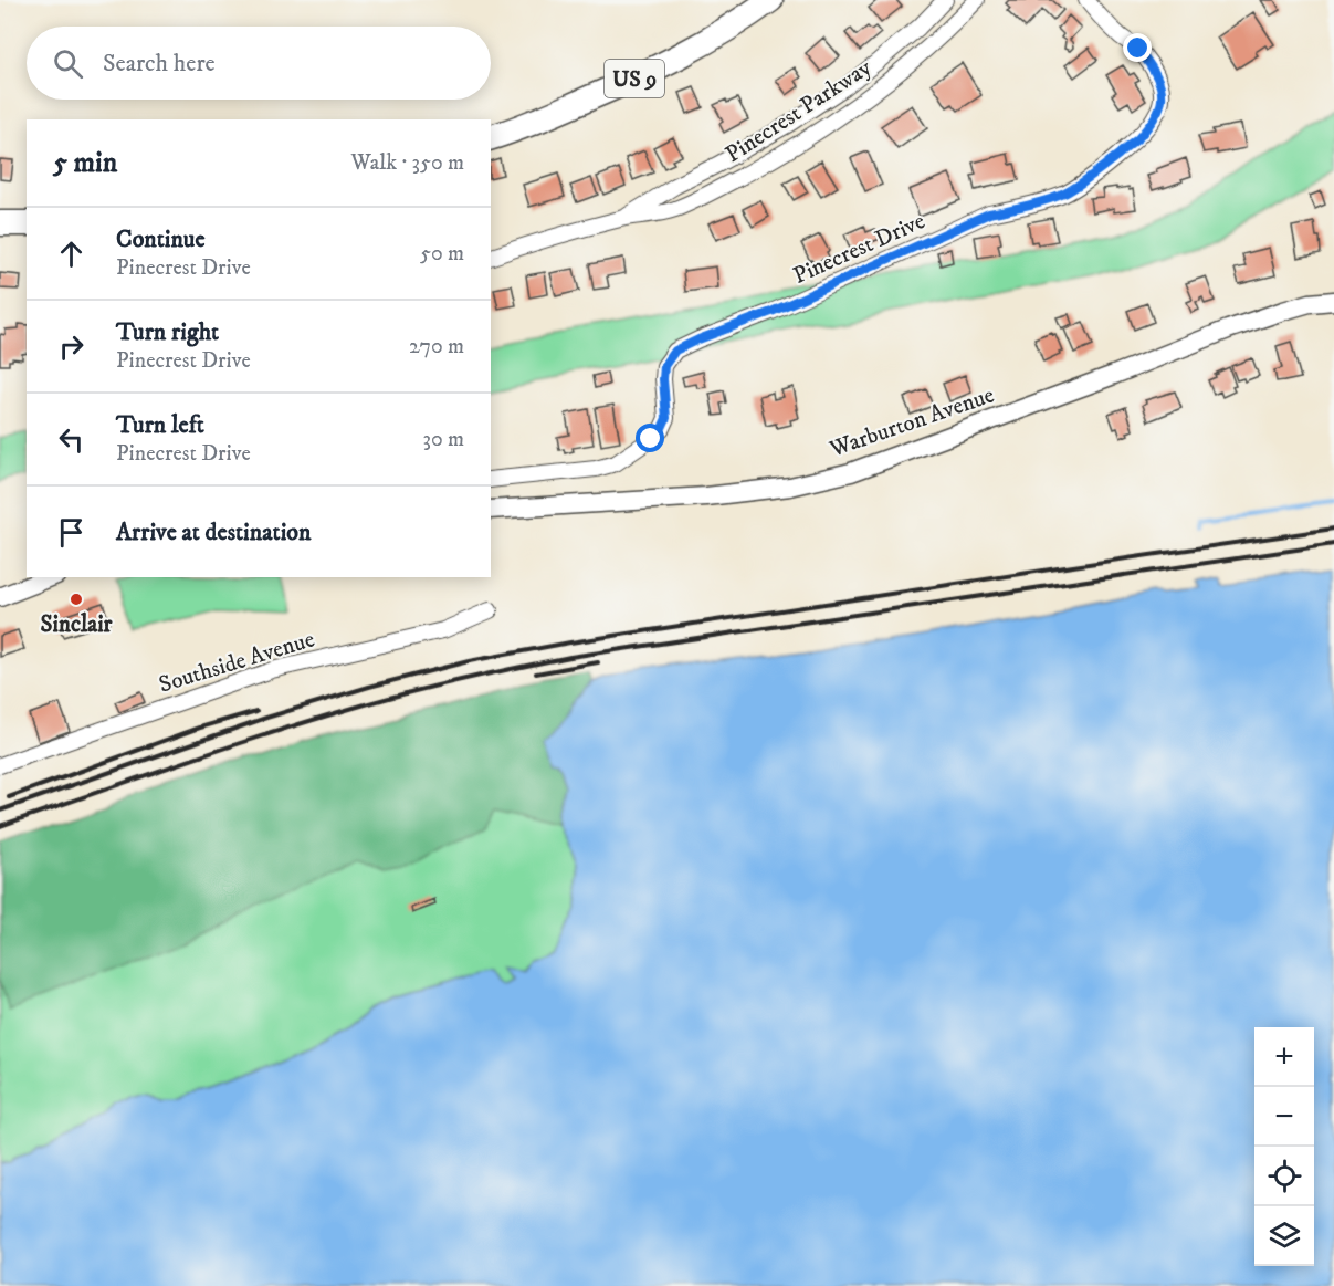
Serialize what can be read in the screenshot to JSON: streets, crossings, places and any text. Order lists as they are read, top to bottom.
{
  "streets": {
    "main road": ["US 9"],
    "street": [
      "Pinecrest Parkway",
      "Pinecrest Drive",
      "Warburton Avenue",
      "Southside Avenue"
    ]
  },
  "places": ["Sinclair"],
  "page": {
    "search": "Search here",
    "heading": ["5 min", "Walk · 350 m"],
    "list": [
      ["Continue", "Pinecrest Drive", "50 m"],
      ["Turn right", "Pinecrest Drive", "270 m"],
      ["Turn left", "Pinecrest Drive", "30 m"],
      "Arrive at destination"
    ],
    "map_buttons": ["+", "−"]
  }
}
